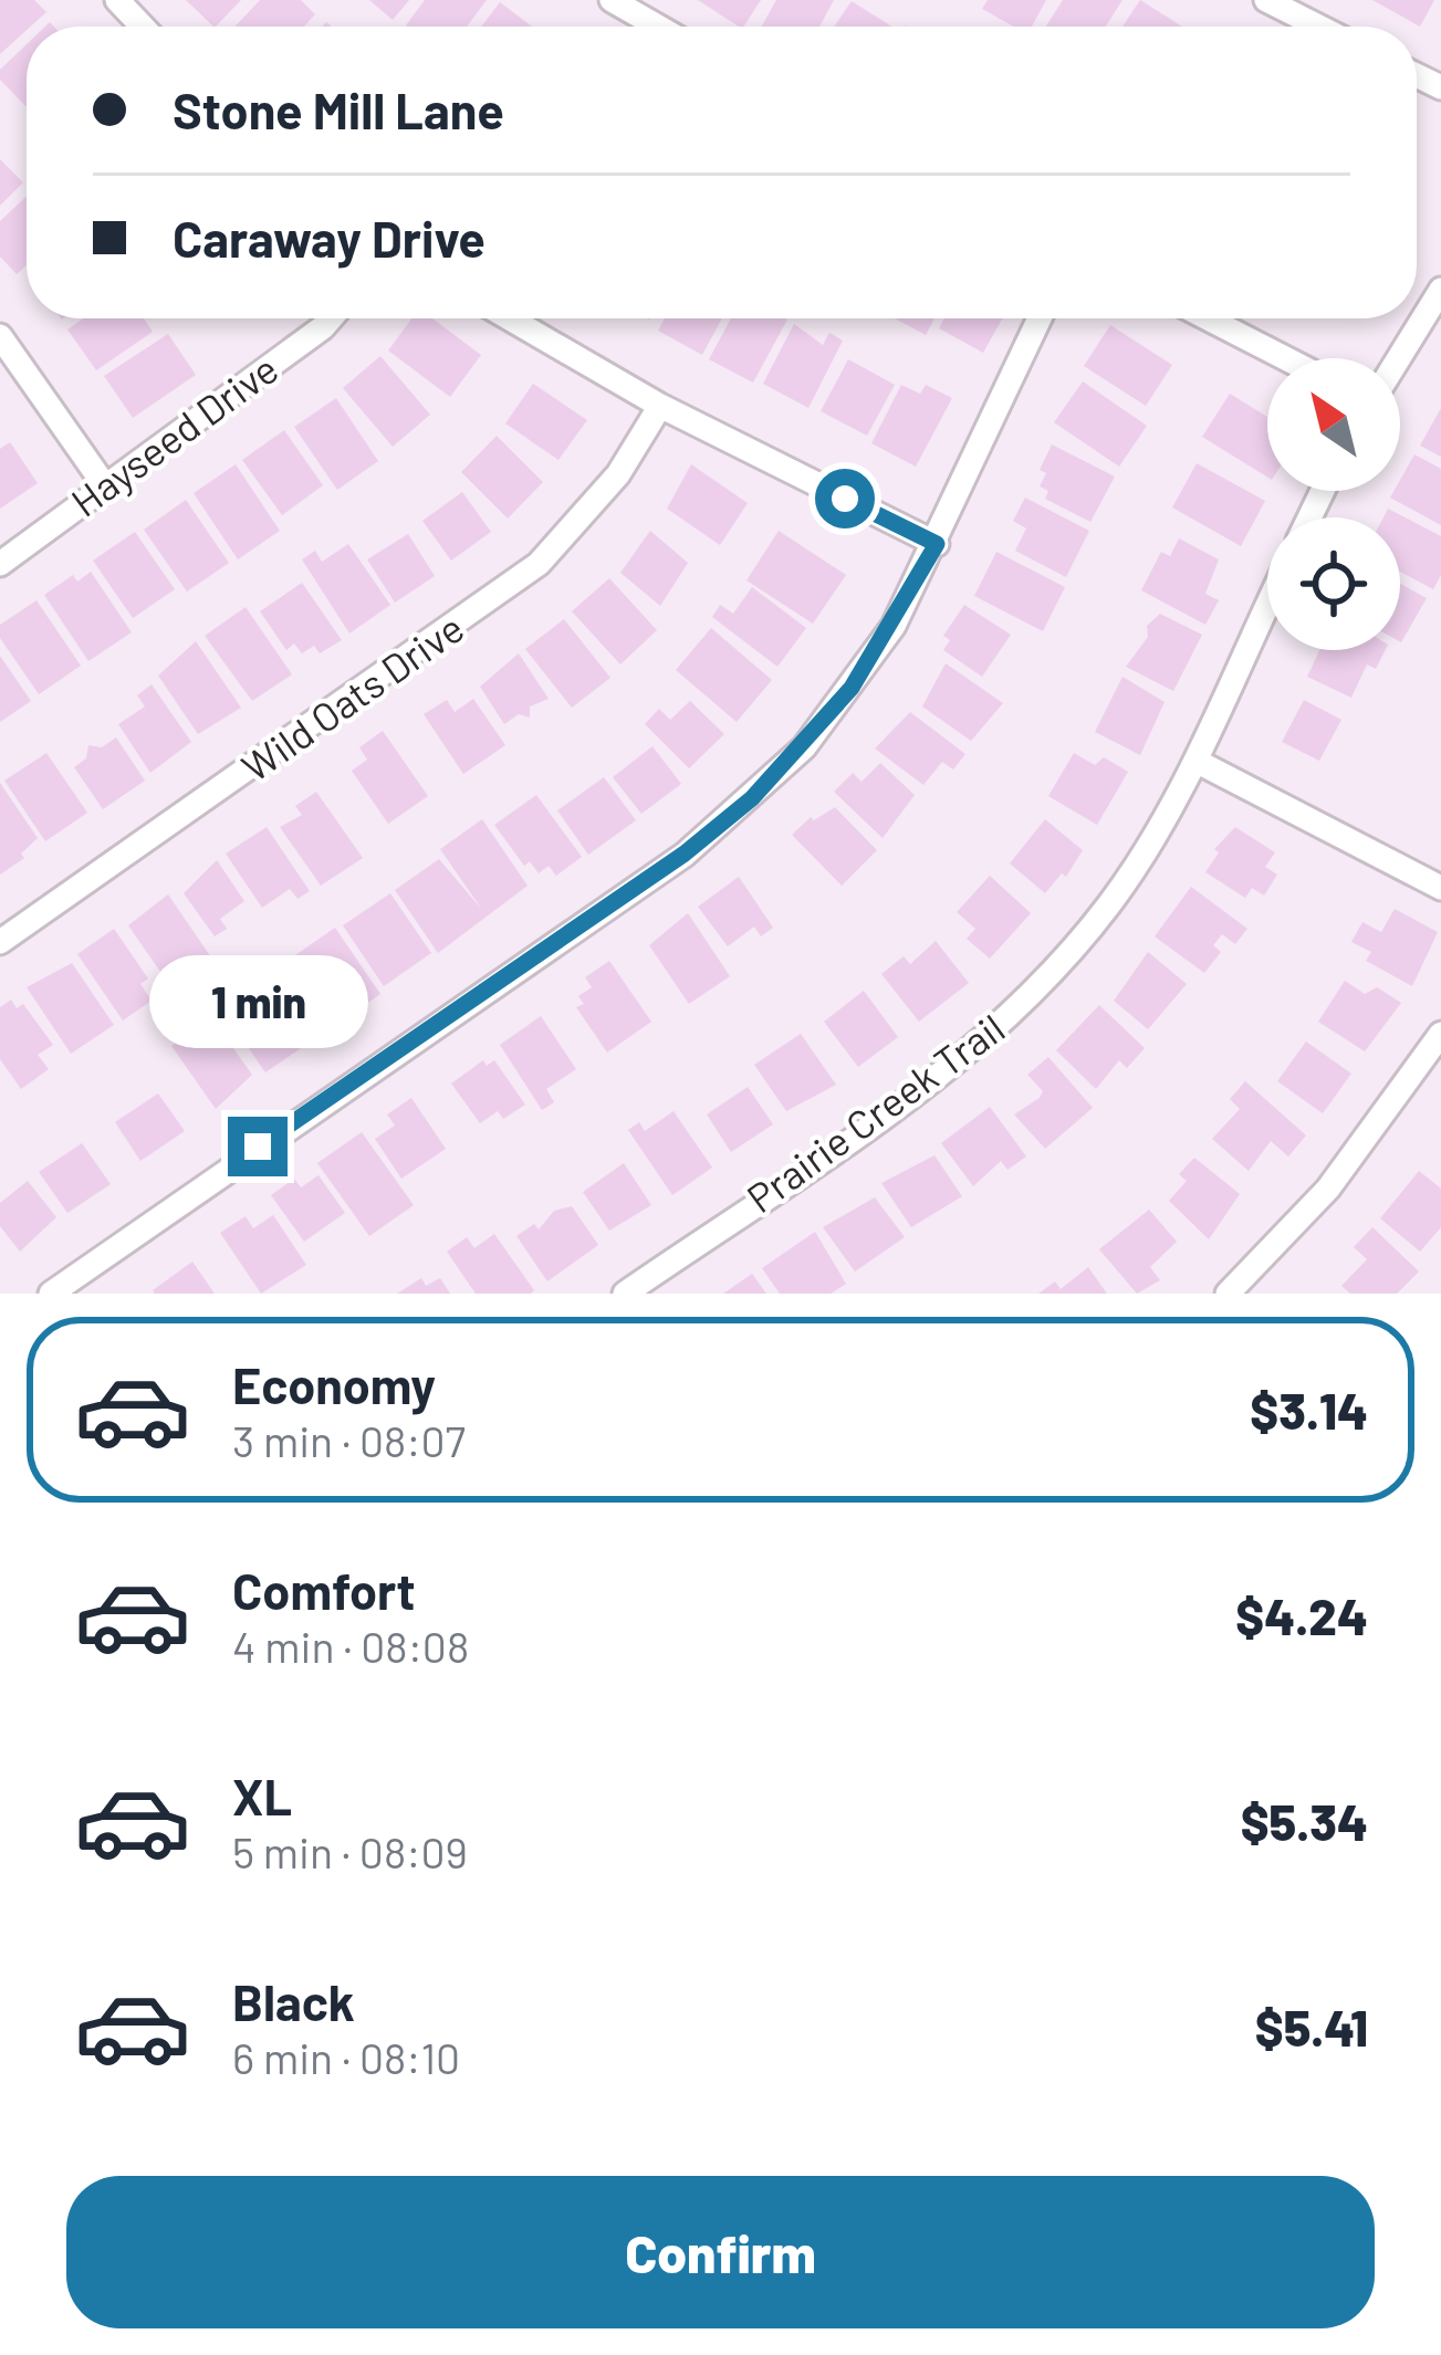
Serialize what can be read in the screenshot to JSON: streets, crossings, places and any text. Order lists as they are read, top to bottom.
{
  "streets": {
    "street": ["Hayseed Drive", "Wild Oats Drive", "Prairie Creek Trail"]
  },
  "north": "top left",
  "page": {
    "banner": ["Stone Mill Lane", "Caraway Drive"],
    "bubble": "1 min",
    "list": [
      {
        "name": "Economy",
        "note": "3 min · 08:07",
        "value": "$3.14"
      },
      {
        "name": "Comfort",
        "note": "4 min · 08:08",
        "value": "$4.24"
      },
      {
        "name": "XL",
        "note": "5 min · 08:09",
        "value": "$5.34"
      },
      {
        "name": "Black",
        "note": "6 min · 08:10",
        "value": "$5.41"
      }
    ],
    "buttons": "Confirm"
  }
}
